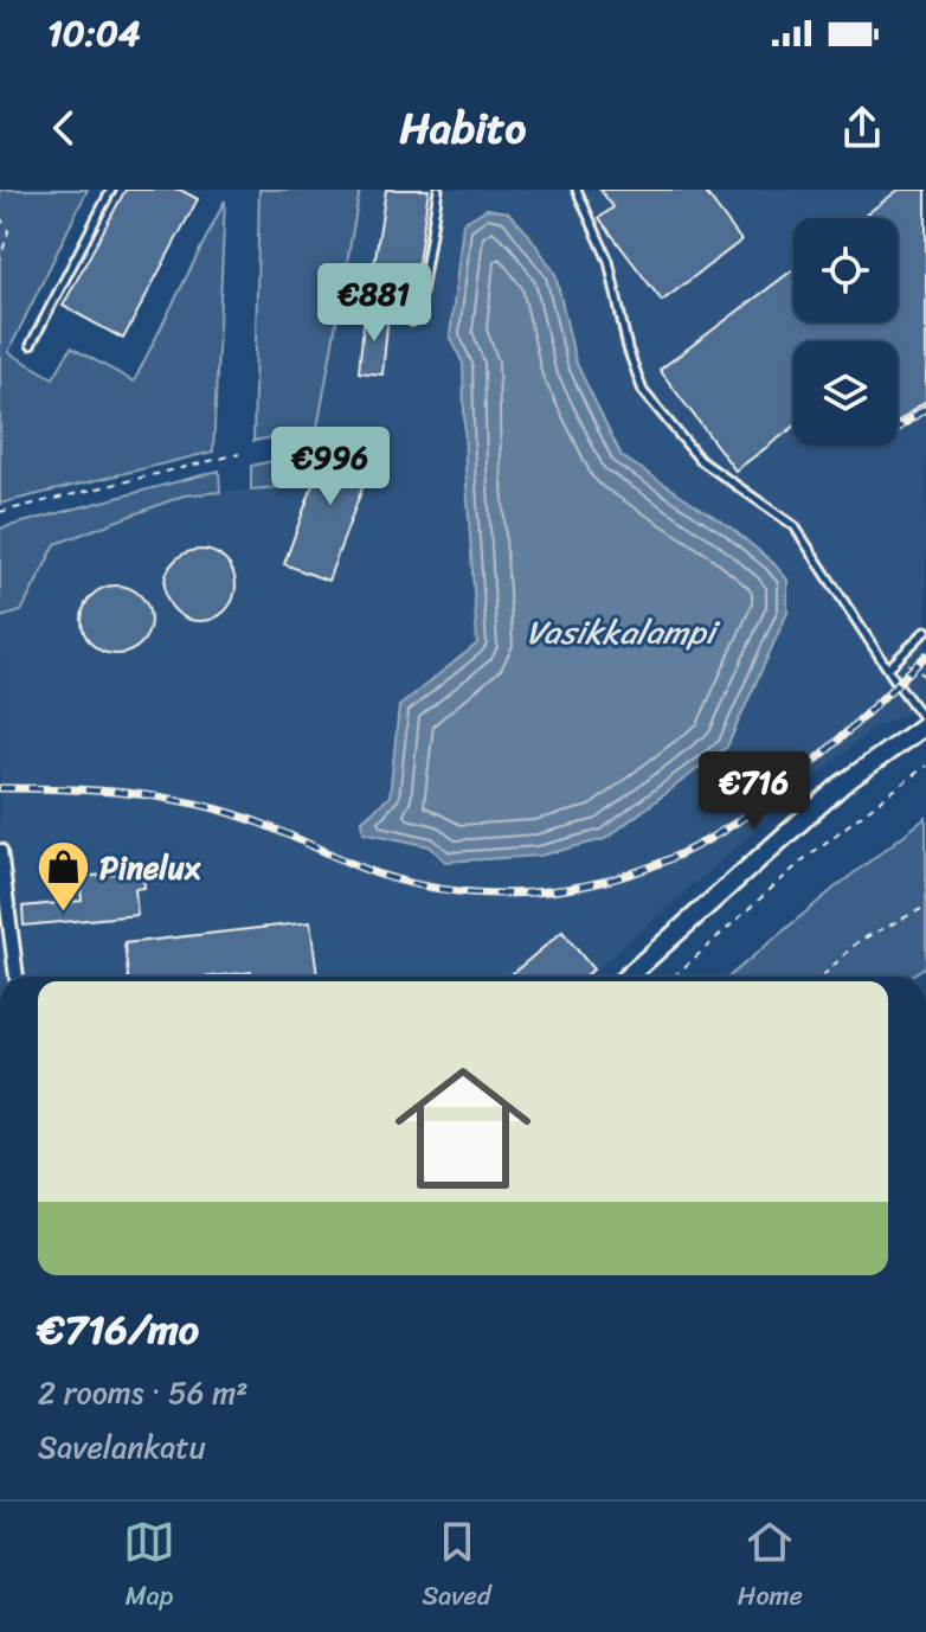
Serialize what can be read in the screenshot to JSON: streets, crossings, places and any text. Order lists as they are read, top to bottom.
{
  "water": ["Vasikkalampi"],
  "places": {
    "shop": ["Pinelux"]
  },
  "page": {
    "status": "10:04",
    "header": "Habito",
    "price": ["€881", "€996", "€716"],
    "list": [
      {
        "name": "€716/mo",
        "note": "2 rooms · 56 m² · Savelankatu"
      }
    ],
    "tabs": ["Map", "Saved", "Home"]
  }
}
